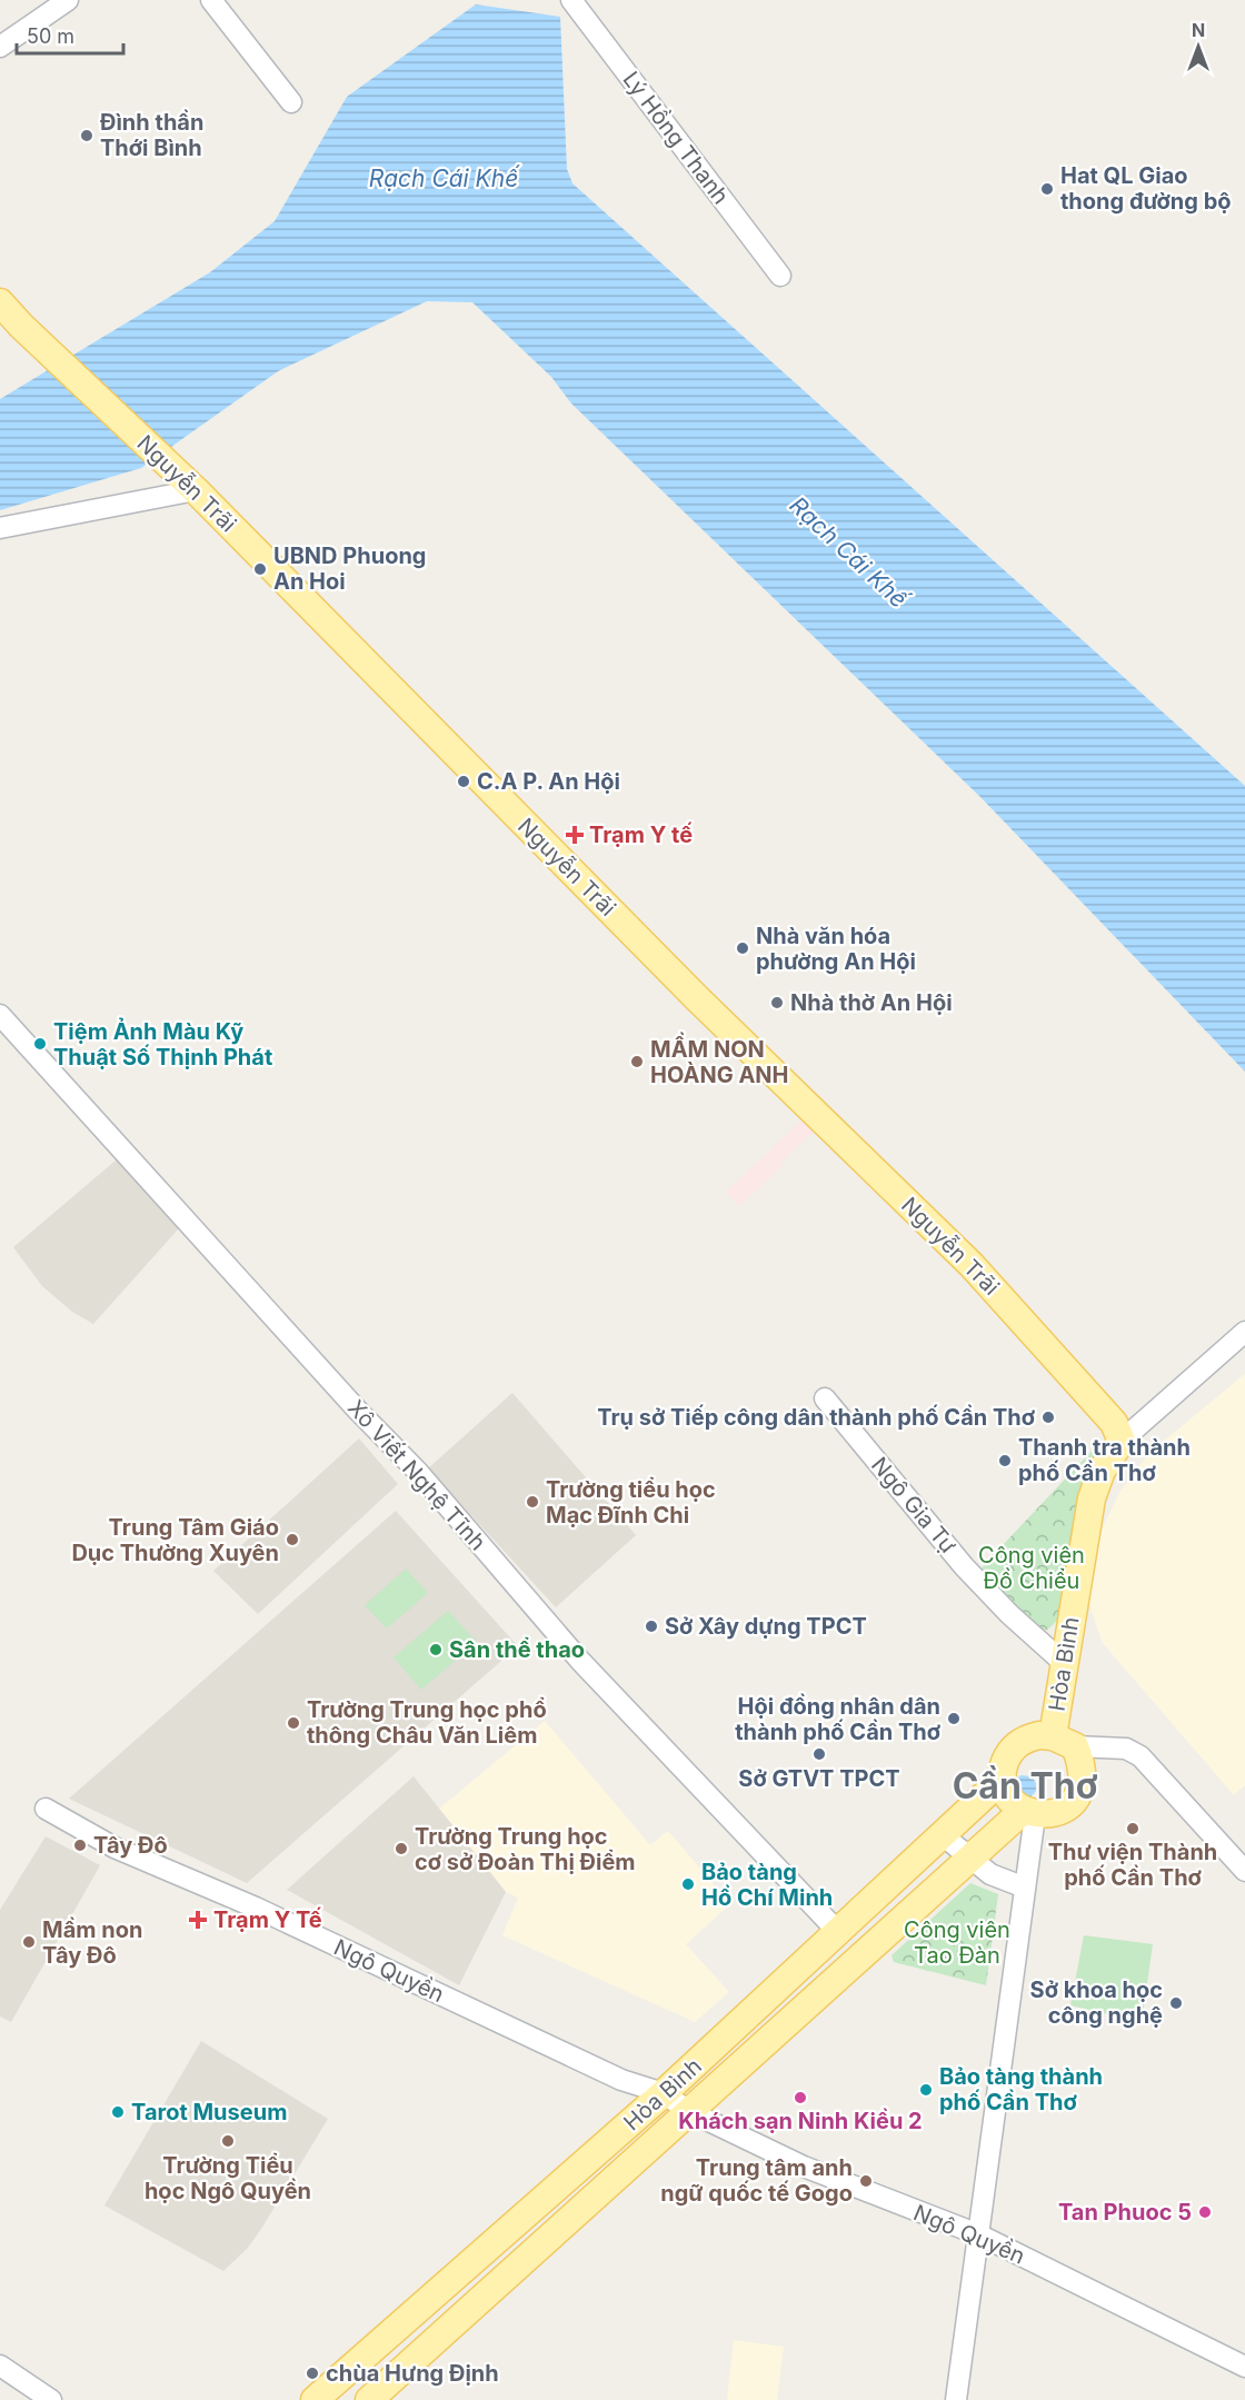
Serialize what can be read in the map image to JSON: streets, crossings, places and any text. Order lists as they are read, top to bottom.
{
  "streets": {
    "main road": ["Nguyễn Trãi", "Hòa Bình"],
    "street": [
      "Lý Hồng Thanh",
      "Xô Viết Nghệ Tĩnh",
      "Ngô Gia Tự",
      "Ngô Quyền"
    ]
  },
  "crossings": [
    ["Nguyễn Trãi", "Hòa Bình"],
    ["Xô Viết Nghệ Tĩnh", "Hòa Bình"],
    ["Ngô Gia Tự", "Hòa Bình"],
    ["Hòa Bình", "Ngô Quyền"]
  ],
  "districts": ["Cần Thơ"],
  "water": ["Rạch Cái Khế"],
  "parks": ["Công viên Đồ Chiểu", "Công viên Tao Đàn"],
  "places": {
    "other": [
      "Đình thần Thới Bình",
      "Hat QL Giao thong đường bộ",
      "UBND Phuong An Hoi",
      "C.A P. An Hội",
      "Nhà văn hóa phường An Hội",
      "Nhà thờ An Hội",
      "Tiệm Ảnh Màu Kỹ Thuật Số Thịnh Phát",
      "MẦM NON HOÀNG ANH",
      "Trụ sở Tiếp công dân thành phố Cần Thơ",
      "Thanh tra thành phố Cần Thơ",
      "Trường tiểu học Mạc Đĩnh Chi",
      "Trung Tâm Giáo Dục Thường Xuyên",
      "Sở Xây dựng TPCT",
      "Sân thể thao",
      "Hội đồng nhân dân thành phố Cần Thơ",
      "Trường Trung học phổ thông Châu Văn Liêm",
      "Sở GTVT TPCT",
      "Thư viện Thành phố Cần Thơ",
      "Tây Đô",
      "Trường Trung học cơ sở Đoàn Thị Điểm",
      "Bảo tàng Hồ Chí Minh",
      "Mầm non Tây Đô",
      "Sở khoa học công nghệ",
      "Bảo tàng thành phố Cần Thơ",
      "Khách sạn Ninh Kiều 2",
      "Tarot Museum",
      "Trường Tiểu học Ngô Quyền",
      "Trung tâm anh ngữ quốc tế Gogo",
      "Tan Phuoc 5",
      "chùa Hưng Định"
    ],
    "health": ["Trạm Y tế", "Trạm Y Tế"]
  },
  "scale_bar": "50 m",
  "north": "top"
}
